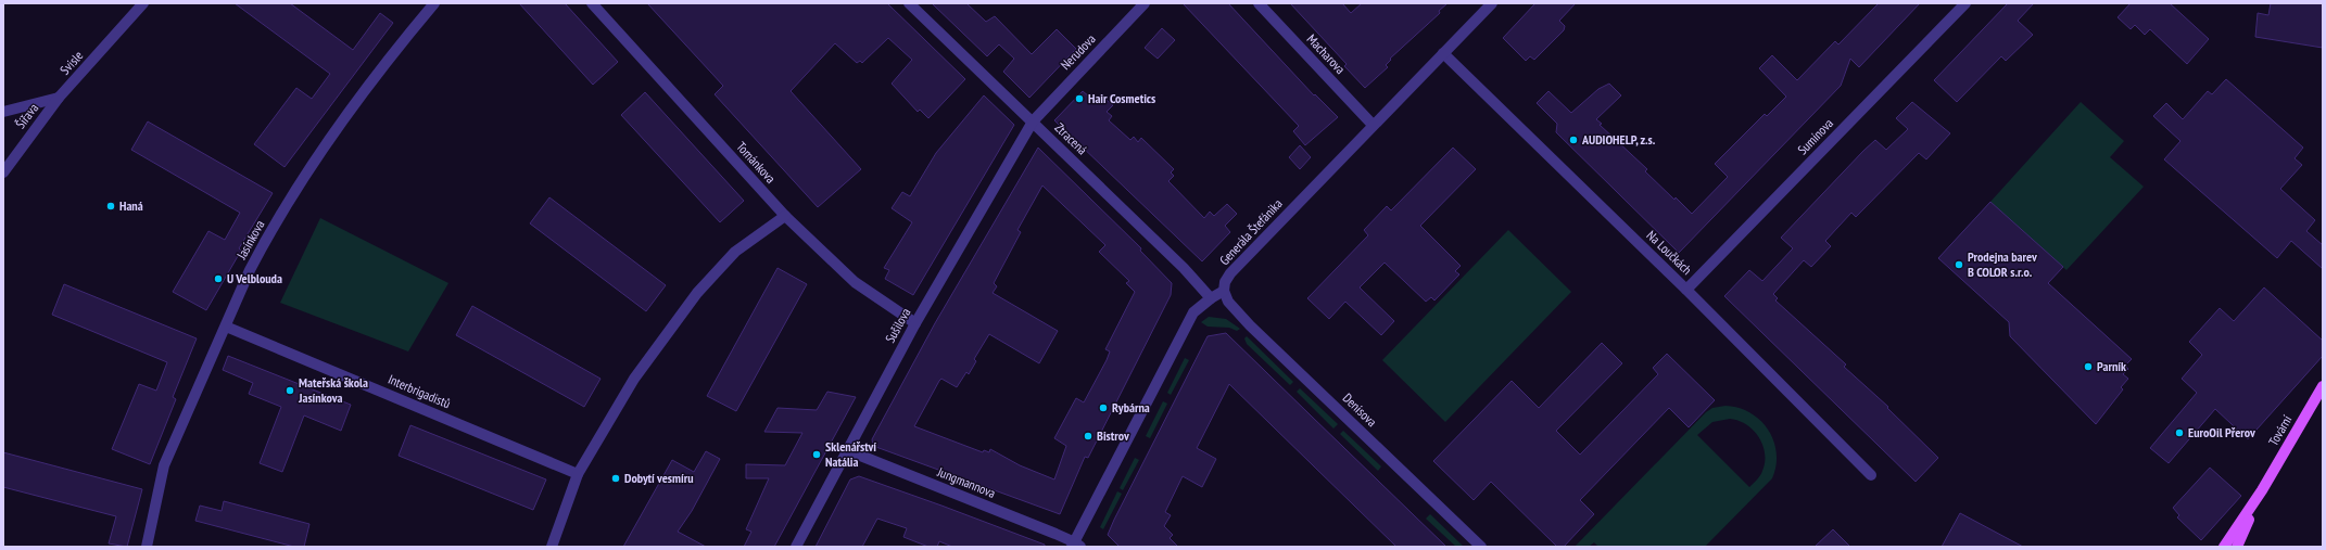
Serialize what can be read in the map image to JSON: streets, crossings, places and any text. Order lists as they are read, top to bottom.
{
  "streets": {
    "main road": ["Tovární"],
    "street": [
      "Nerudova",
      "Macharova",
      "Svisle",
      "Šířava",
      "Sumínova",
      "Ztracená",
      "Tománkova",
      "Generála Štefánika",
      "Jasínkova",
      "Na Loučkách",
      "Sušilova",
      "Interbrigadistů",
      "Denisova",
      "Jungmannova"
    ]
  },
  "crossings": [
    ["Nerudova", "Ztracená"],
    ["Nerudova", "Sušilova"],
    ["Macharova", "Generála Štefánika"],
    ["Svisle", "Šířava"],
    ["Sumínova", "Na Loučkách"],
    ["Ztracená", "Sušilova"],
    ["Tománkova", "Sušilova"],
    ["Generála Štefánika", "Na Loučkách"],
    ["Generála Štefánika", "Denisova"],
    ["Jasínkova", "Interbrigadistů"],
    ["Sušilova", "Jungmannova"]
  ],
  "places": [
    "Hair Cosmetics",
    "AUDIOHELP, z.s.",
    "Haná",
    "Prodejna barev B COLOR s.r.o.",
    "U Velblouda",
    "Parník",
    "Mateřská škola Jasínkova",
    "Rybárna",
    "EuroOil Přerov",
    "Bistrov",
    "Sklenářství Natália",
    "Dobytí vesmíru"
  ]
}
